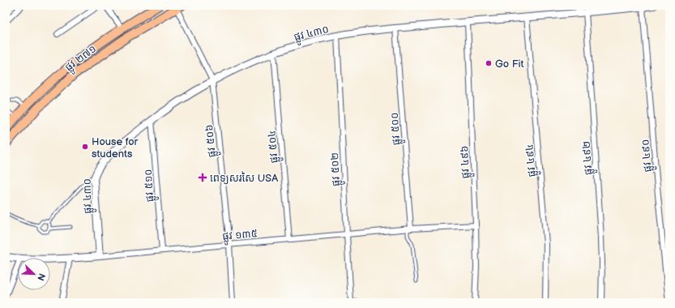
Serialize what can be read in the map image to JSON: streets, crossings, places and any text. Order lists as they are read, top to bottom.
{
  "streets": {
    "main road": ["ផ្លូវ ២៧១"],
    "street": [
      "ផ្លូវ ៤៣០",
      "ផ្លូវ ៥០០",
      "ផ្លូវ ៥០៦",
      "ផ្លូវ ៥០៤",
      "ផ្លូវ ៤៩០",
      "ផ្លូវ ៤៩២",
      "ផ្លូវ ៤៩៤",
      "ផ្លូវ ៤៩៦",
      "ផ្លូវ ៥០២",
      "ផ្លូវ ៥១០",
      "ផ្លូវ ១៣៥"
    ]
  },
  "crossings": [
    ["ផ្លូវ ៤៣០", "ផ្លូវ ៥០០"],
    ["ផ្លូវ ៤៣០", "ផ្លូវ ៥០៦"],
    ["ផ្លូវ ៤៣០", "ផ្លូវ ៥០៤"],
    ["ផ្លូវ ៤៣០", "ផ្លូវ ៤៩០"],
    ["ផ្លូវ ៤៣០", "ផ្លូវ ៤៩២"],
    ["ផ្លូវ ៤៣០", "ផ្លូវ ៤៩៤"],
    ["ផ្លូវ ៤៣០", "ផ្លូវ ៤៩៦"],
    ["ផ្លូវ ៤៣០", "ផ្លូវ ៥០២"],
    ["ផ្លូវ ៤៣០", "ផ្លូវ ៥១០"],
    ["ផ្លូវ ៤៣០", "ផ្លូវ ១៣៥"],
    ["ផ្លូវ ២៧១", "ផ្លូវ ៥០៦"],
    ["ផ្លូវ ៥០០", "ផ្លូវ ១៣៥"],
    ["ផ្លូវ ៥០៦", "ផ្លូវ ១៣៥"],
    ["ផ្លូវ ៥០៤", "ផ្លូវ ១៣៥"],
    ["ផ្លូវ ៤៩៦", "ផ្លូវ ១៣៥"],
    ["ផ្លូវ ៥០២", "ផ្លូវ ១៣៥"],
    ["ផ្លូវ ៥១០", "ផ្លូវ ១៣៥"]
  ],
  "places": {
    "other": ["Go Fit", "House for students"],
    "health": ["ពេទ្យសរសៃ USA"]
  },
  "north": "bottom right"
}
